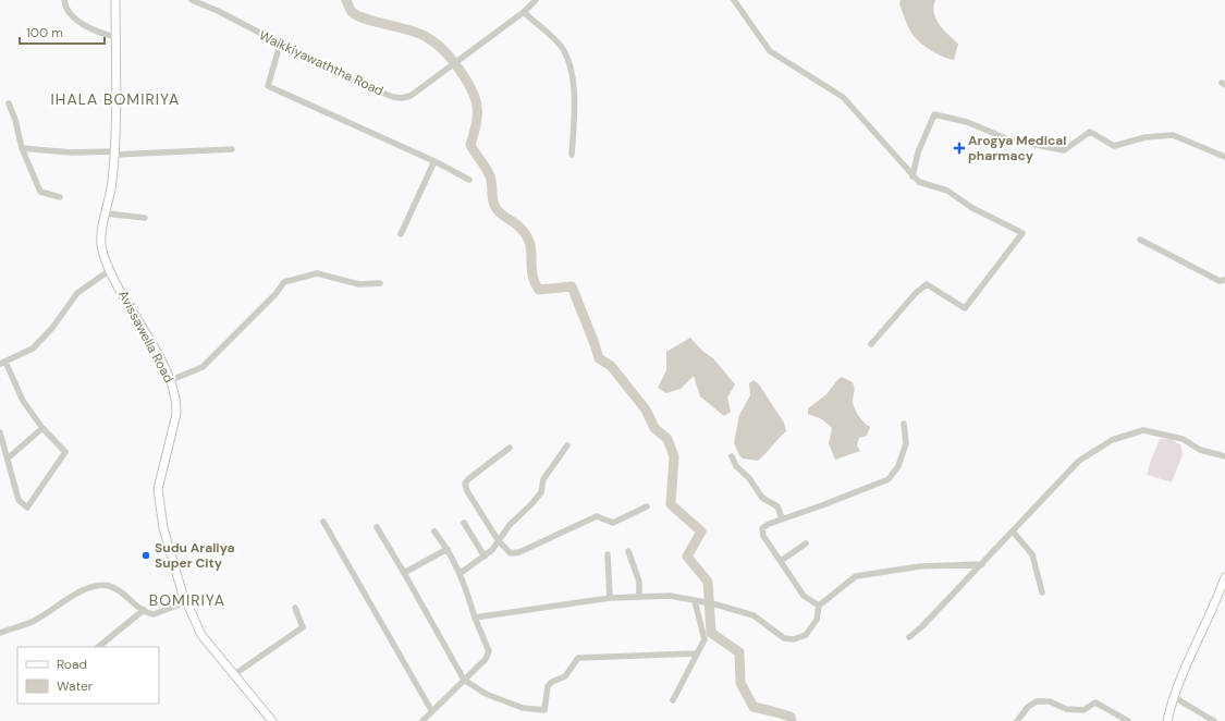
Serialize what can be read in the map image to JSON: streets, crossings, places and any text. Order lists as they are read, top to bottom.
{
  "streets": {
    "main road": ["Avissawella Road"],
    "street": ["Waikkiyawaththa Road"]
  },
  "districts": ["IHALA BOMIRIYA", "BOMIRIYA"],
  "places": {
    "health": ["Arogya Medical pharmacy"],
    "other": ["Sudu Araliya Super City"]
  },
  "legend": ["Road", "Water"],
  "scale_bar": "100 m"
}
